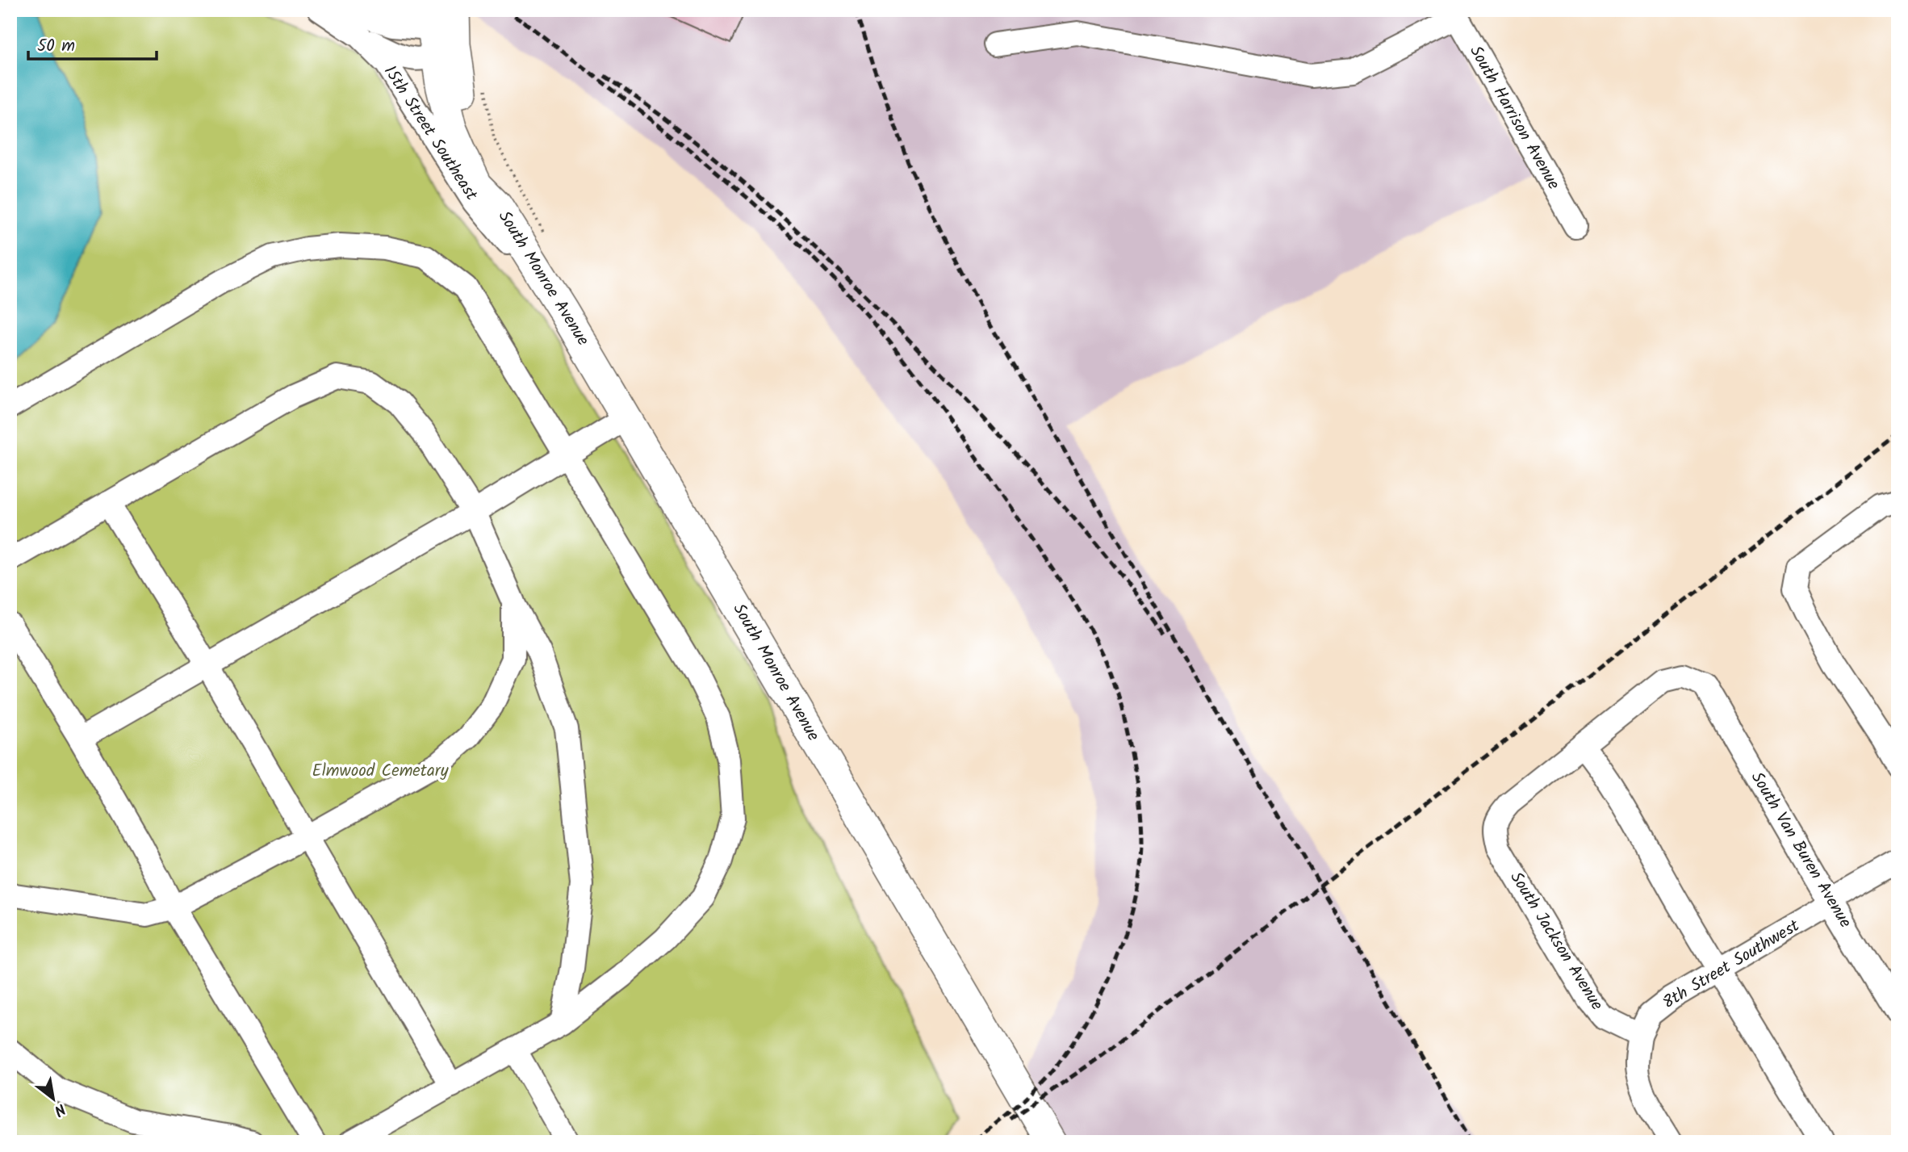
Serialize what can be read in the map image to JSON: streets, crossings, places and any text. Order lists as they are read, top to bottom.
{
  "streets": {
    "main road": ["South Monroe Avenue"],
    "street": [
      "South Harrison Avenue",
      "15th Street Southeast",
      "South Van Buren Avenue",
      "South Jackson Avenue",
      "8th Street Southwest"
    ]
  },
  "crossings": [
    ["15th Street Southeast", "South Monroe Avenue"],
    ["South Van Buren Avenue", "South Jackson Avenue"],
    ["South Van Buren Avenue", "8th Street Southwest"],
    ["South Jackson Avenue", "8th Street Southwest"]
  ],
  "parks": ["Elmwood Cemetary"],
  "scale_bar": "50 m",
  "north": "bottom right"
}
